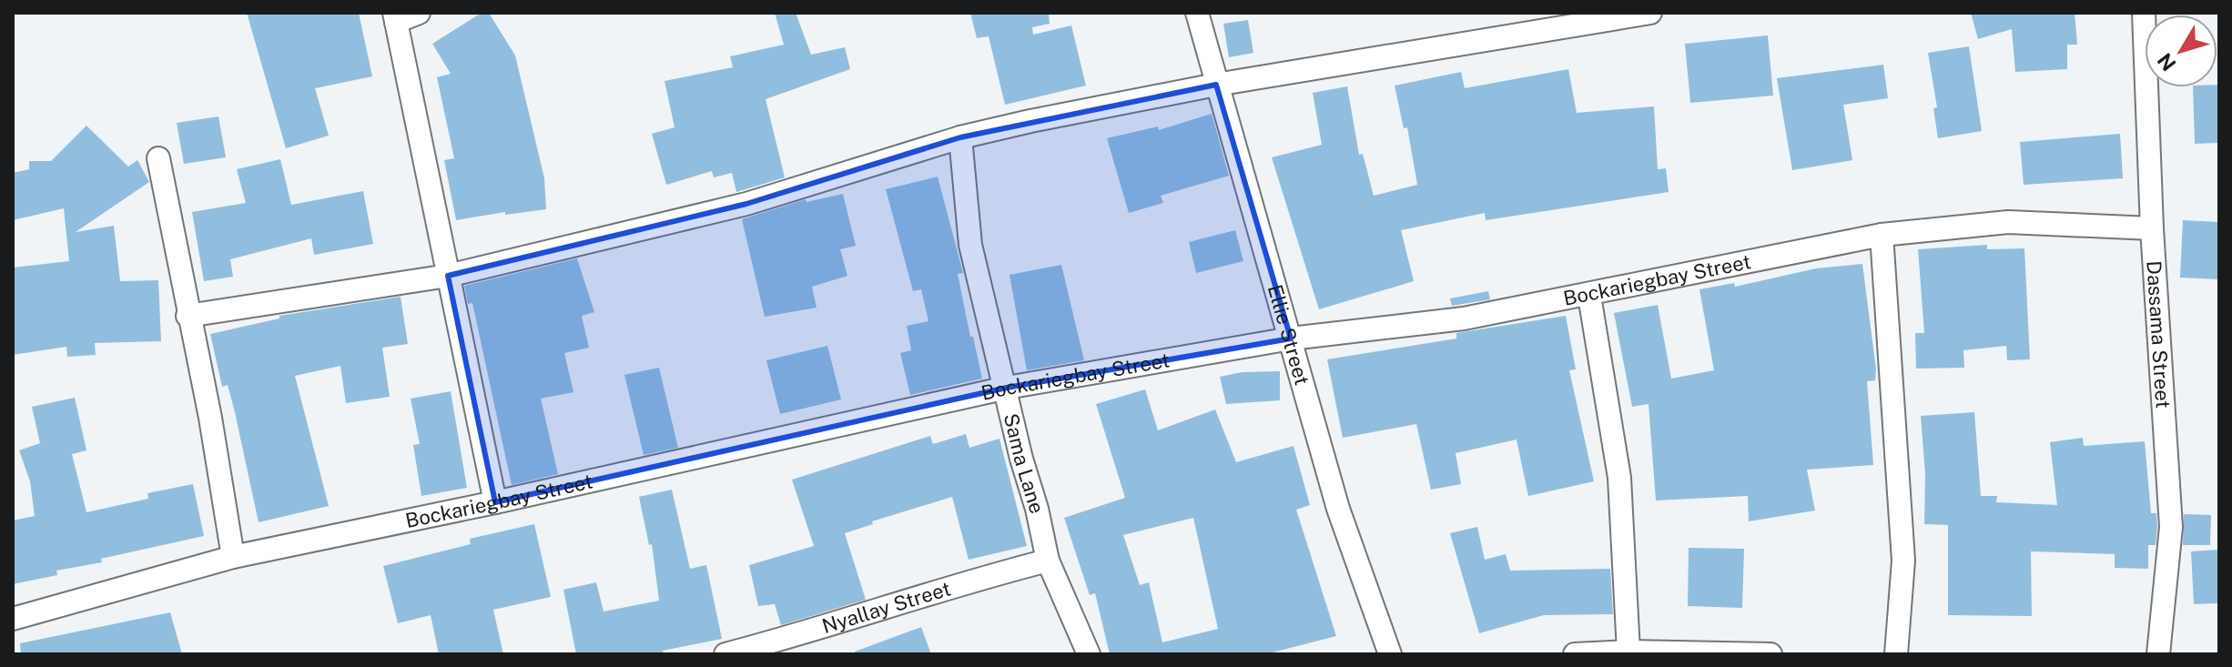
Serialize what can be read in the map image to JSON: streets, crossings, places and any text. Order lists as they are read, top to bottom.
{
  "streets": {
    "street": [
      "Bockariegbay Street",
      "Dassama Street",
      "Ellie Street",
      "Sama Lane",
      "Nyallay Street"
    ]
  },
  "crossings": [
    ["Bockariegbay Street", "Dassama Street"],
    ["Bockariegbay Street", "Ellie Street"],
    ["Bockariegbay Street", "Sama Lane"],
    ["Sama Lane", "Nyallay Street"]
  ],
  "north": "bottom left"
}
